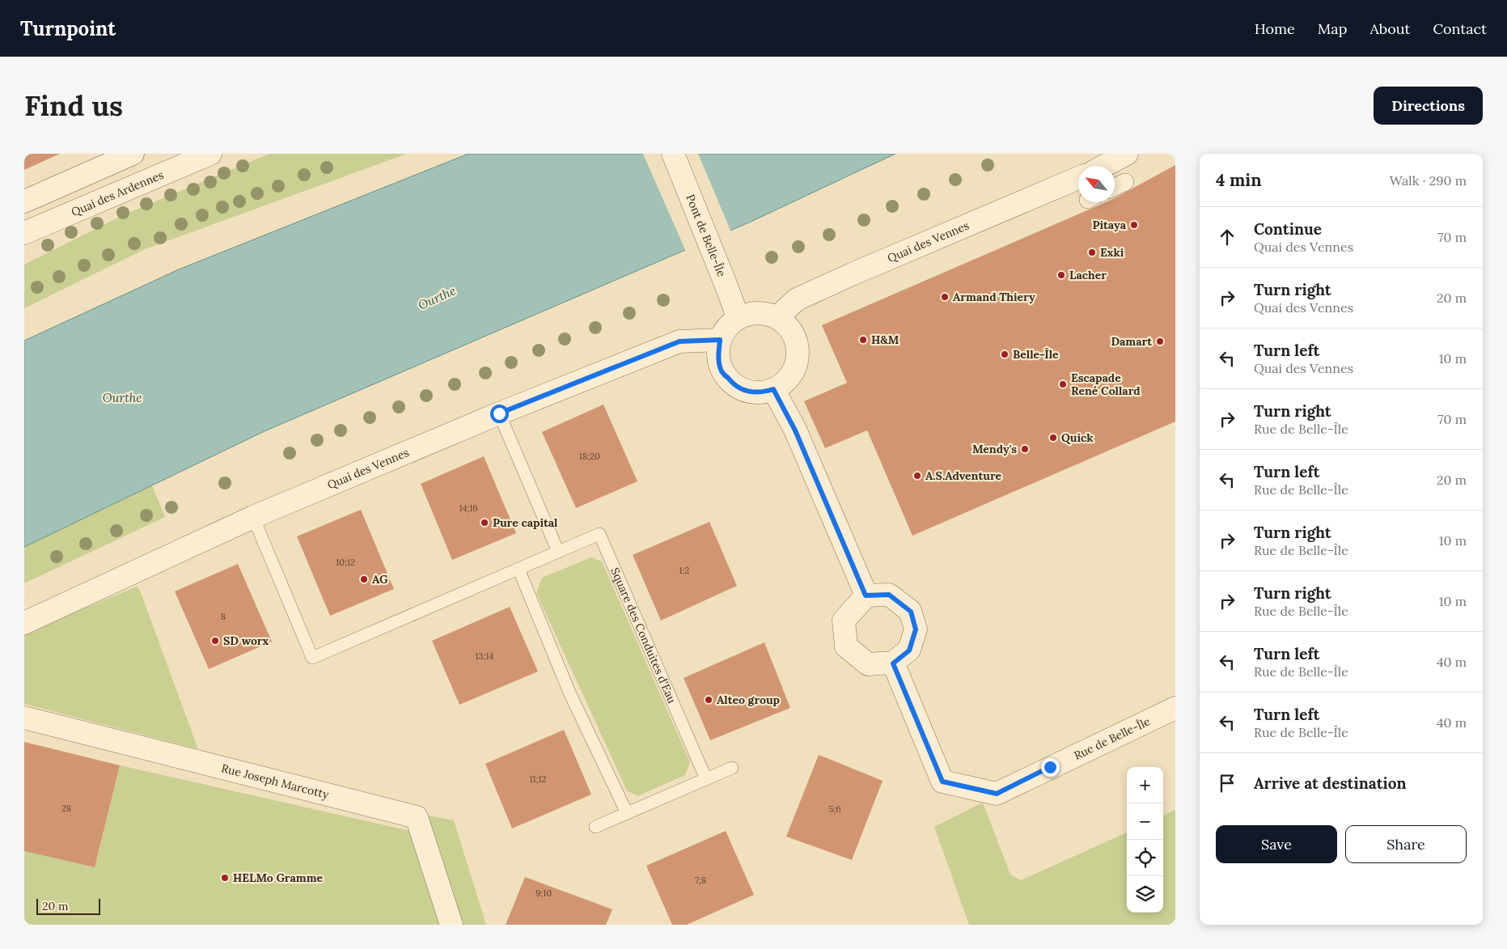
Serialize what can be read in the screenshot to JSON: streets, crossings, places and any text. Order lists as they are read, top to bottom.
{
  "streets": {
    "street": [
      "Quai des Ardennes",
      "Pont de Belle-Île",
      "Quai des Vennes",
      "Rue de Belle-Île",
      "Rue Joseph Marcotty"
    ],
    "lane": ["Square des Conduites d'Eau"]
  },
  "crossings": [
    ["Pont de Belle-Île", "Quai des Vennes"],
    ["Quai des Vennes", "Square des Conduites d'Eau"]
  ],
  "water": ["Ourthe"],
  "places": [
    "Pitaya",
    "Exki",
    "Lacher",
    "Armand Thiery",
    "H&M",
    "Damart",
    "Belle-Île",
    "Escapade René Collard",
    "Quick",
    "Mendy's",
    "A.S.Adventure",
    "Pure capital",
    "AG",
    "SD worx",
    "Alteo group",
    "HELMo Gramme"
  ],
  "house_numbers": [
    "18;20",
    "14;16",
    "10;12",
    "1;2",
    "8",
    "13;14",
    "11;12",
    "28",
    "5;6",
    "7;8",
    "9;10"
  ],
  "scale_bar": "20 m",
  "north": "top left",
  "page": {
    "header": "Turnpoint",
    "nav": [
      "Home",
      "Map",
      "About",
      "Contact"
    ],
    "buttons": [
      "Directions",
      ["Save", "Share"]
    ],
    "title": "Find us",
    "heading": ["4 min", "Walk · 290 m"],
    "list": [
      ["Continue", "Quai des Vennes", "70 m"],
      ["Turn right", "Quai des Vennes", "20 m"],
      ["Turn left", "Quai des Vennes", "10 m"],
      ["Turn right", "Rue de Belle-Île", "70 m"],
      ["Turn left", "Rue de Belle-Île", "20 m"],
      ["Turn right", "Rue de Belle-Île", "10 m"],
      ["Turn right", "Rue de Belle-Île", "10 m"],
      ["Turn left", "Rue de Belle-Île", "40 m"],
      ["Turn left", "Rue de Belle-Île", "40 m"],
      "Arrive at destination"
    ],
    "map_buttons": ["+", "−"],
    "scale": "20 m"
  }
}
